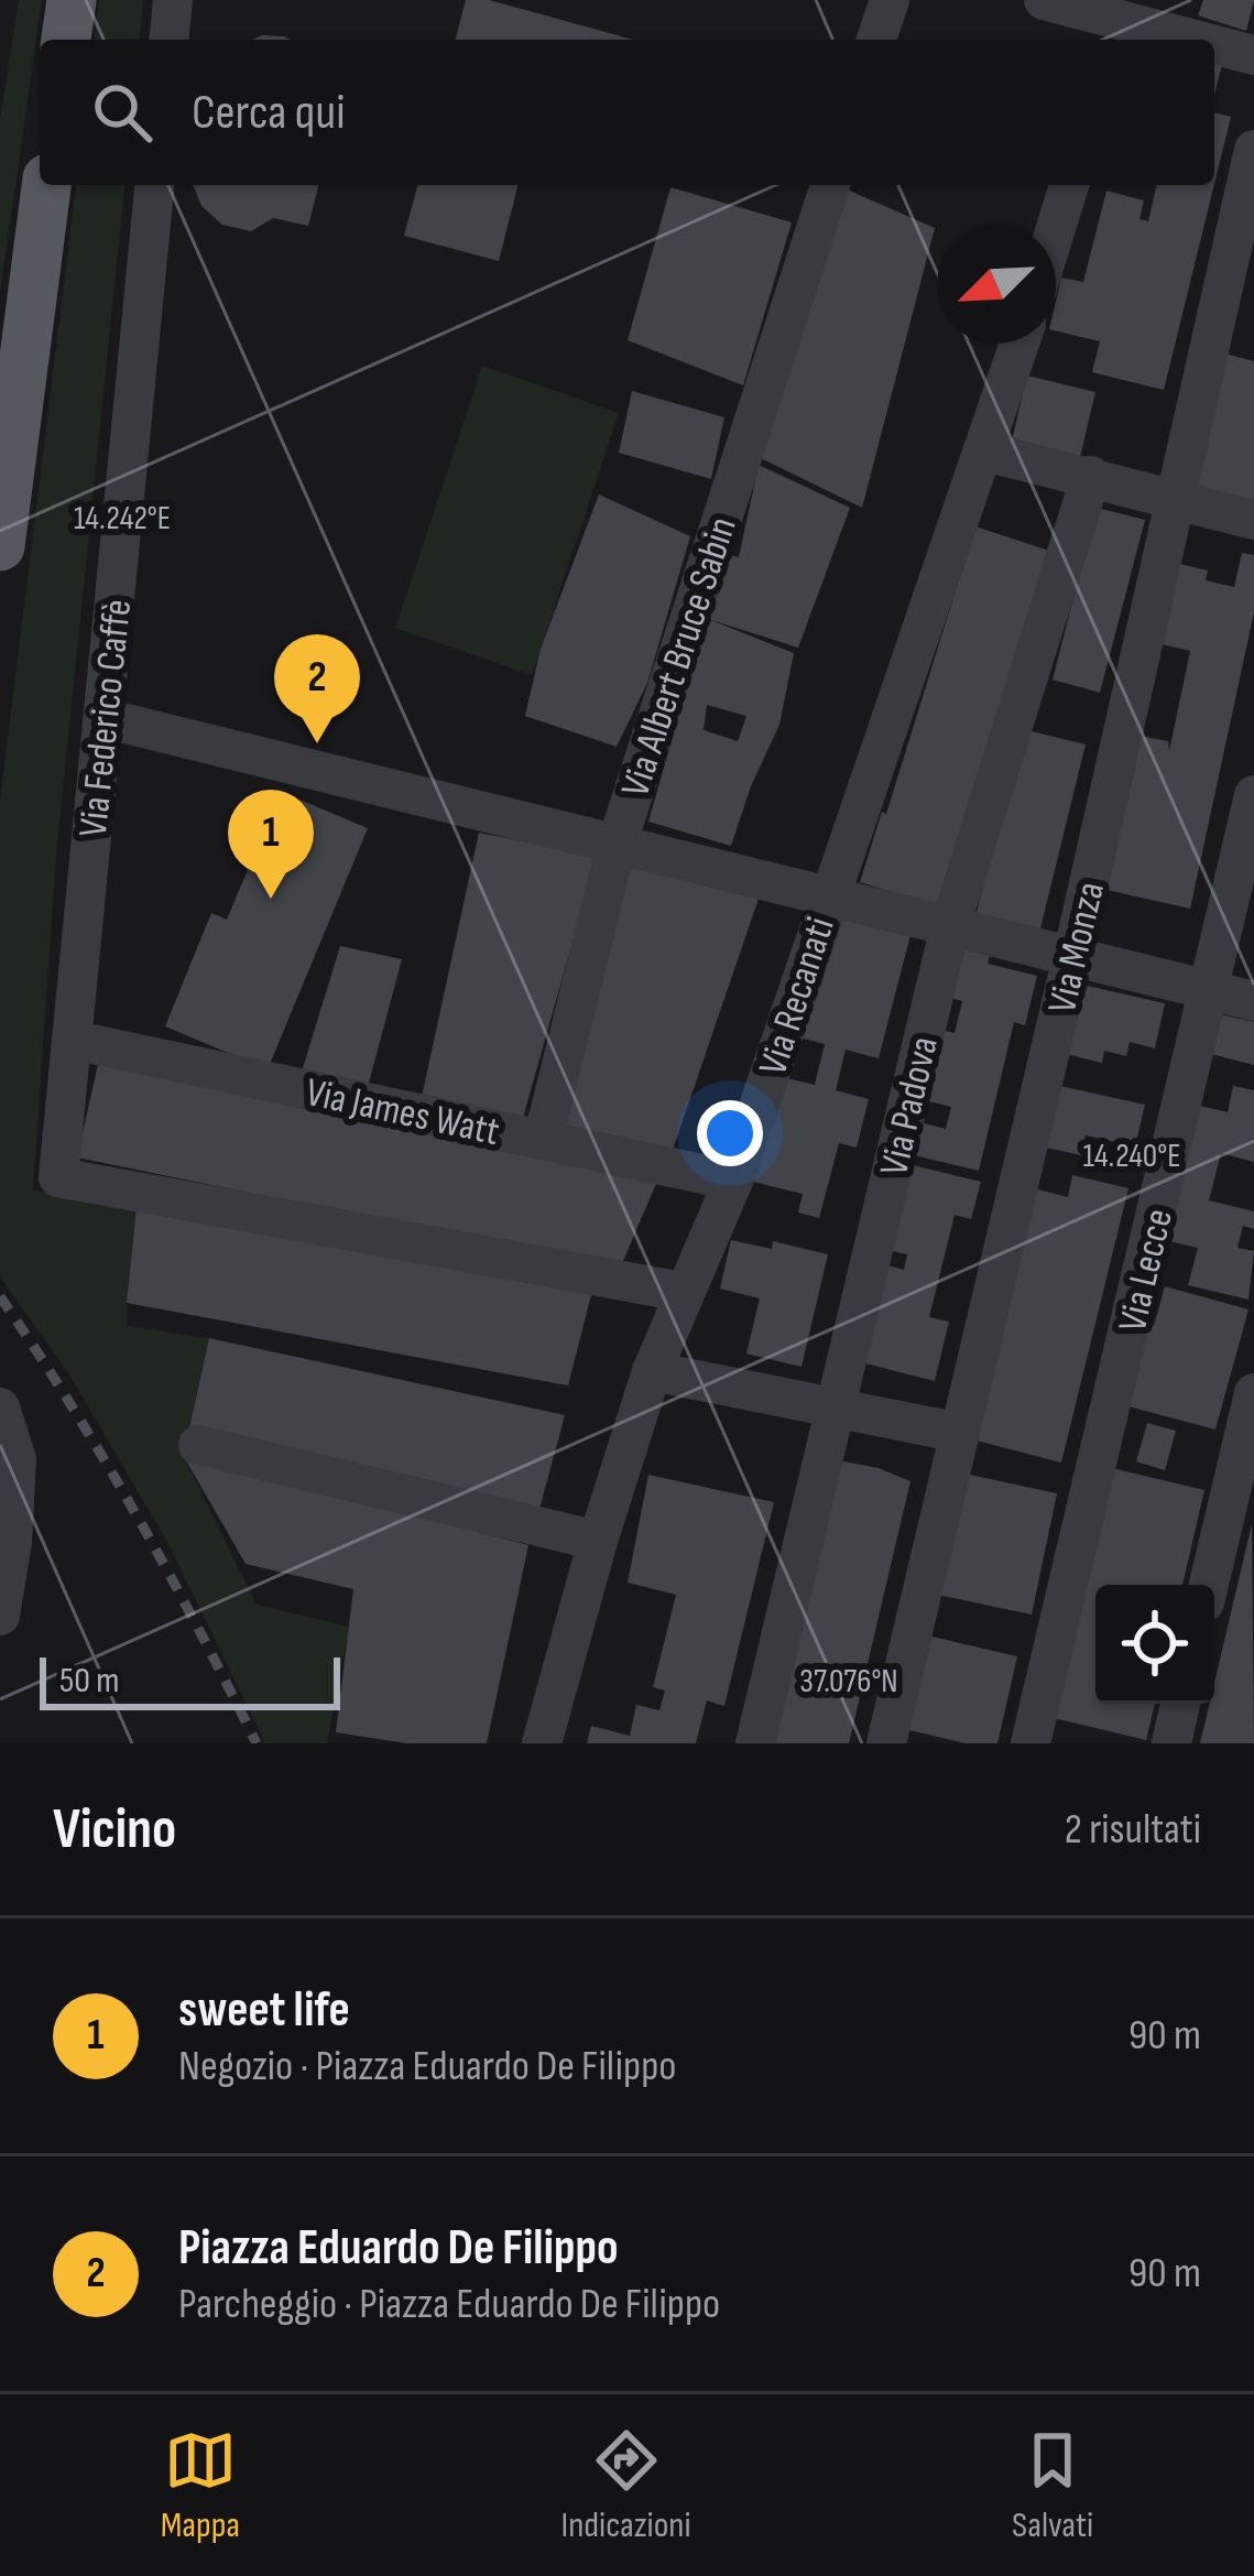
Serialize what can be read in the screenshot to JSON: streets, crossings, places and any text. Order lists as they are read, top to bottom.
{
  "streets": {
    "street": [
      "Via Albert Bruce Sabin",
      "Via Federico Caffè",
      "Via Monza",
      "Via Recanati",
      "Via Padova",
      "Via James Watt",
      "Via Lecce"
    ]
  },
  "crossings": [
    ["Via Albert Bruce Sabin", "Via James Watt"],
    ["Via Federico Caffè", "Via Recanati"],
    ["Via Federico Caffè", "Via James Watt"],
    ["Via Recanati", "Via James Watt"]
  ],
  "scale_bar": "50 m",
  "north": "bottom left",
  "page": {
    "search": "Cerca qui",
    "pins": ["2", "1"],
    "scale": "50 m",
    "heading": ["Vicino", "2 risultati"],
    "list": [
      {
        "mark": "1",
        "name": "sweet life",
        "note": "Negozio · Piazza Eduardo De Filippo",
        "value": "90 m"
      },
      {
        "mark": "2",
        "name": "Piazza Eduardo De Filippo",
        "note": "Parcheggio · Piazza Eduardo De Filippo",
        "value": "90 m"
      }
    ],
    "nav": ["Mappa", "Indicazioni", "Salvati"]
  },
  "coordinates": ["14.242°E", "14.240°E", "37.076°N"]
}
